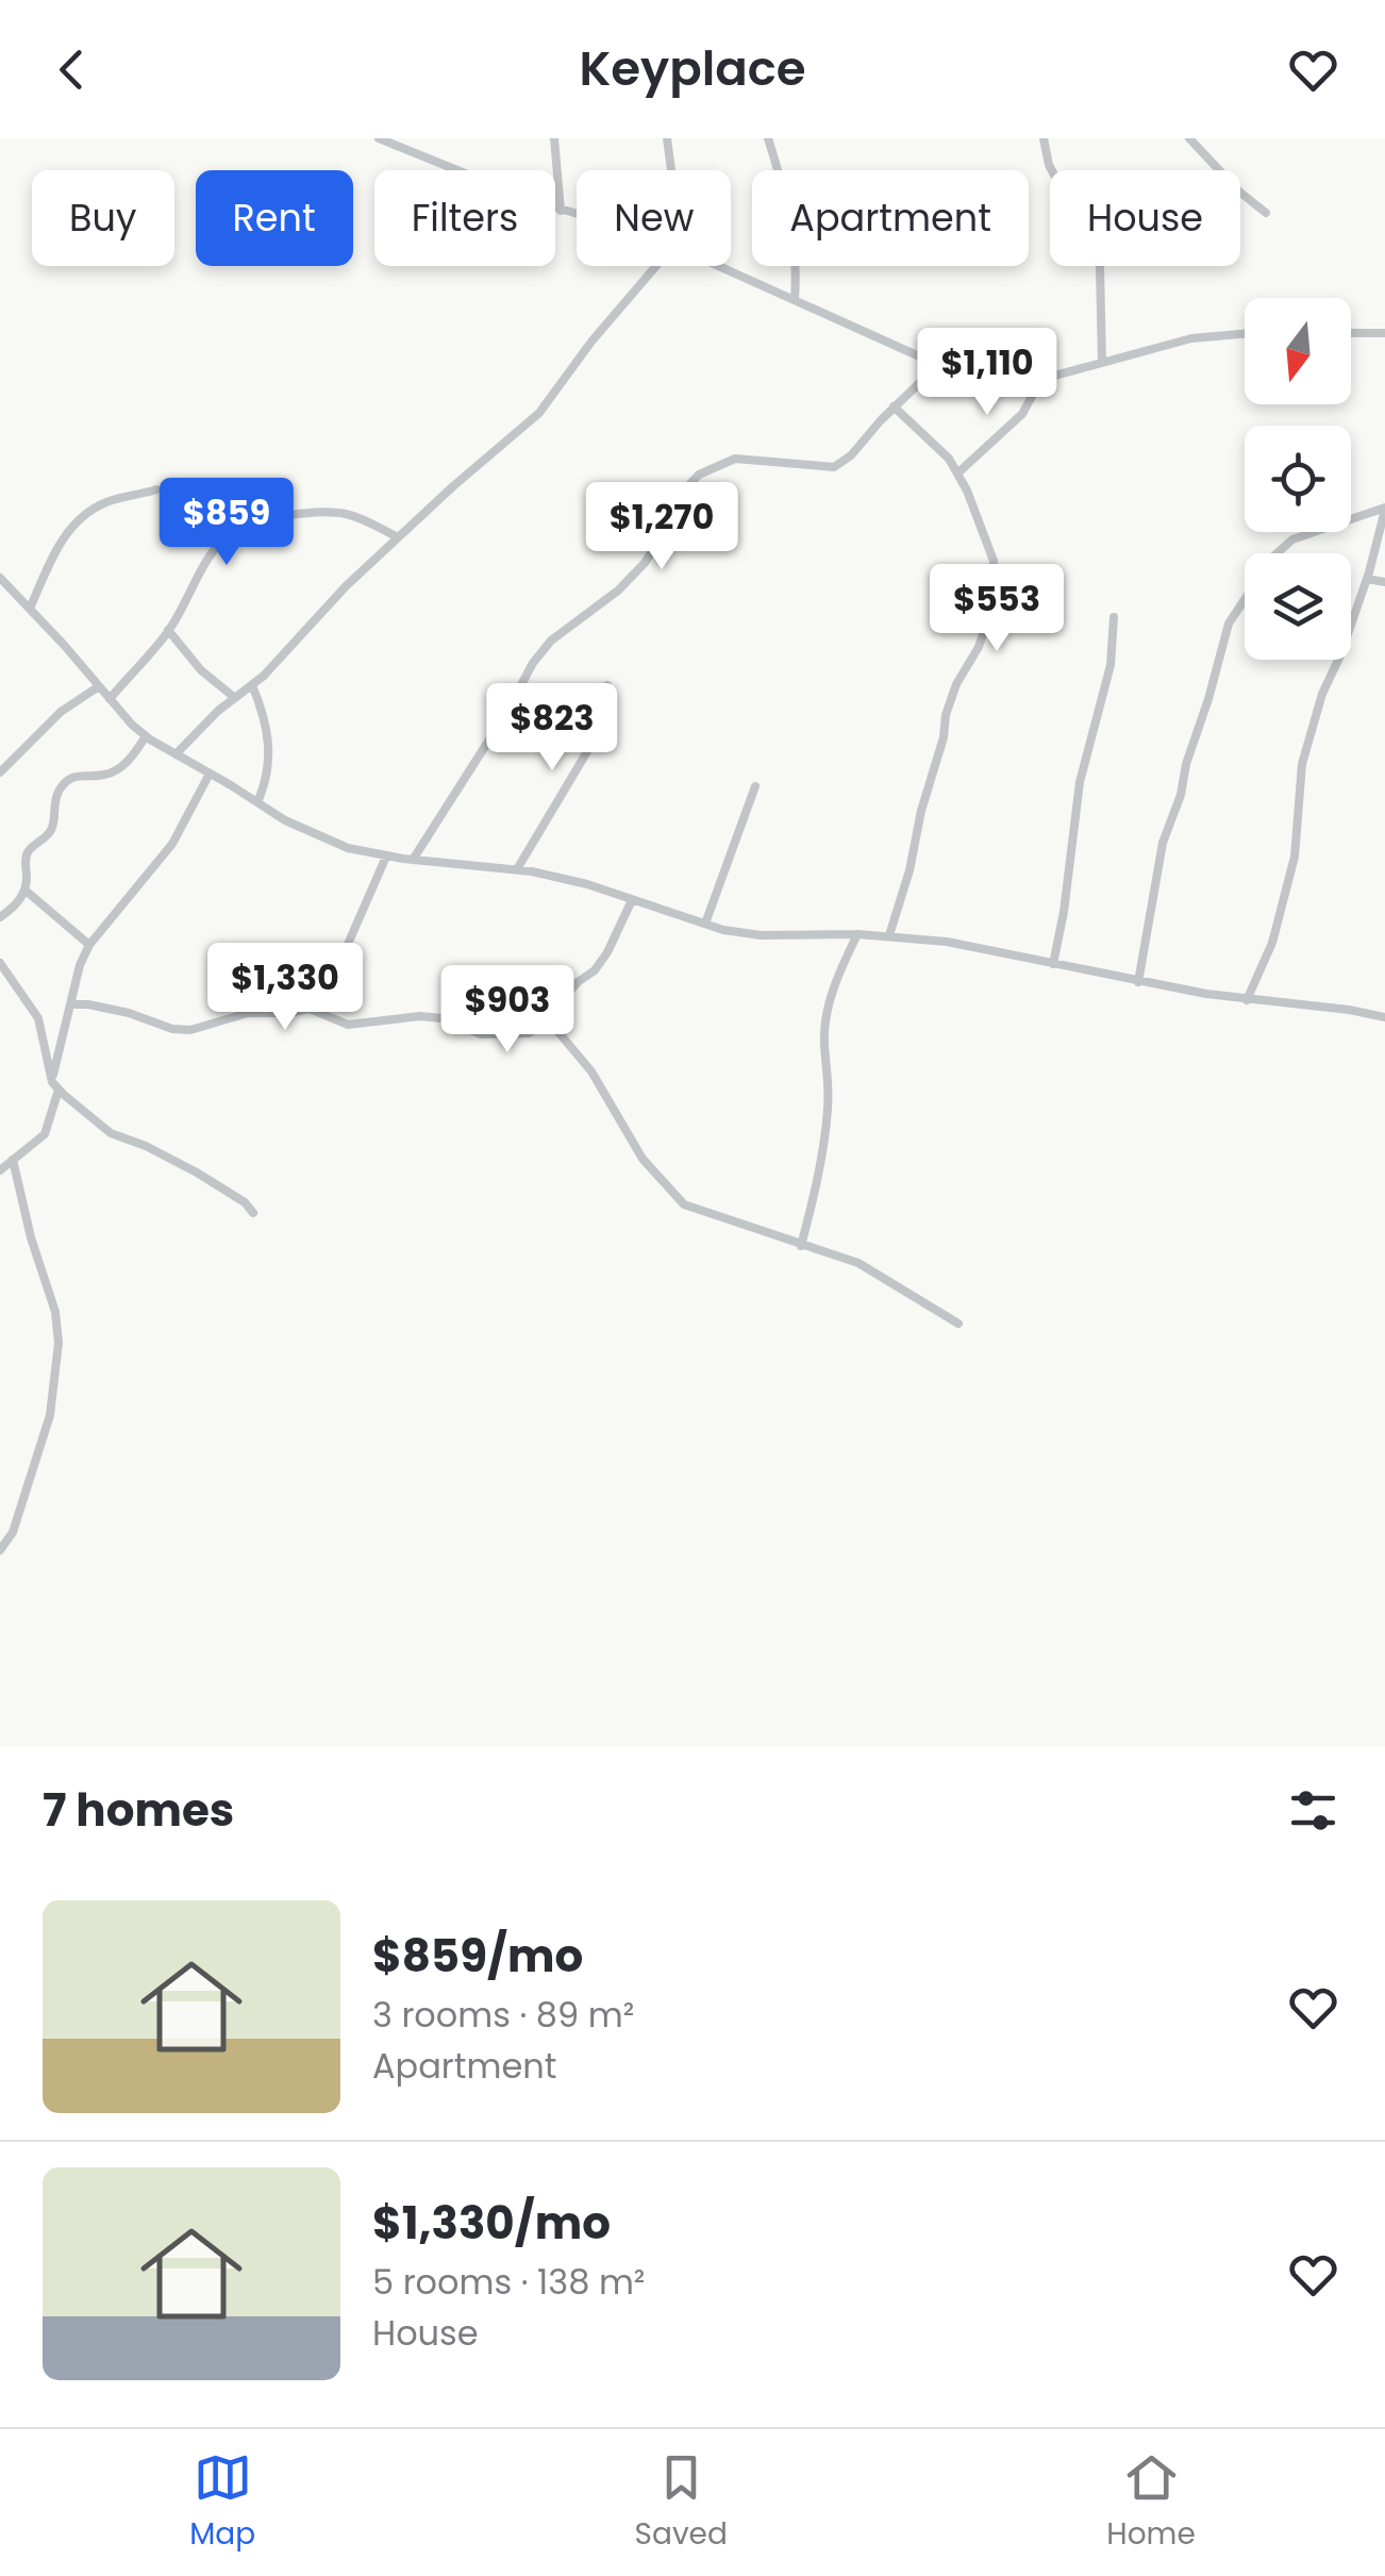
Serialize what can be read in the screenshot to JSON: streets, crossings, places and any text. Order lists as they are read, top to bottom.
{
  "north": "bottom",
  "page": {
    "header": "Keyplace",
    "chip": [
      "Buy",
      "Rent",
      "Filters",
      "New",
      "Apartment",
      "House"
    ],
    "price": [
      "$1,110",
      "$859",
      "$1,270",
      "$553",
      "$823",
      "$1,330",
      "$903"
    ],
    "heading": "7 homes",
    "list": [
      {
        "name": "$859/mo",
        "note": "3 rooms · 89 m² · Apartment"
      },
      {
        "name": "$1,330/mo",
        "note": "5 rooms · 138 m² · House"
      }
    ],
    "tabs": ["Map", "Saved", "Home"]
  }
}
